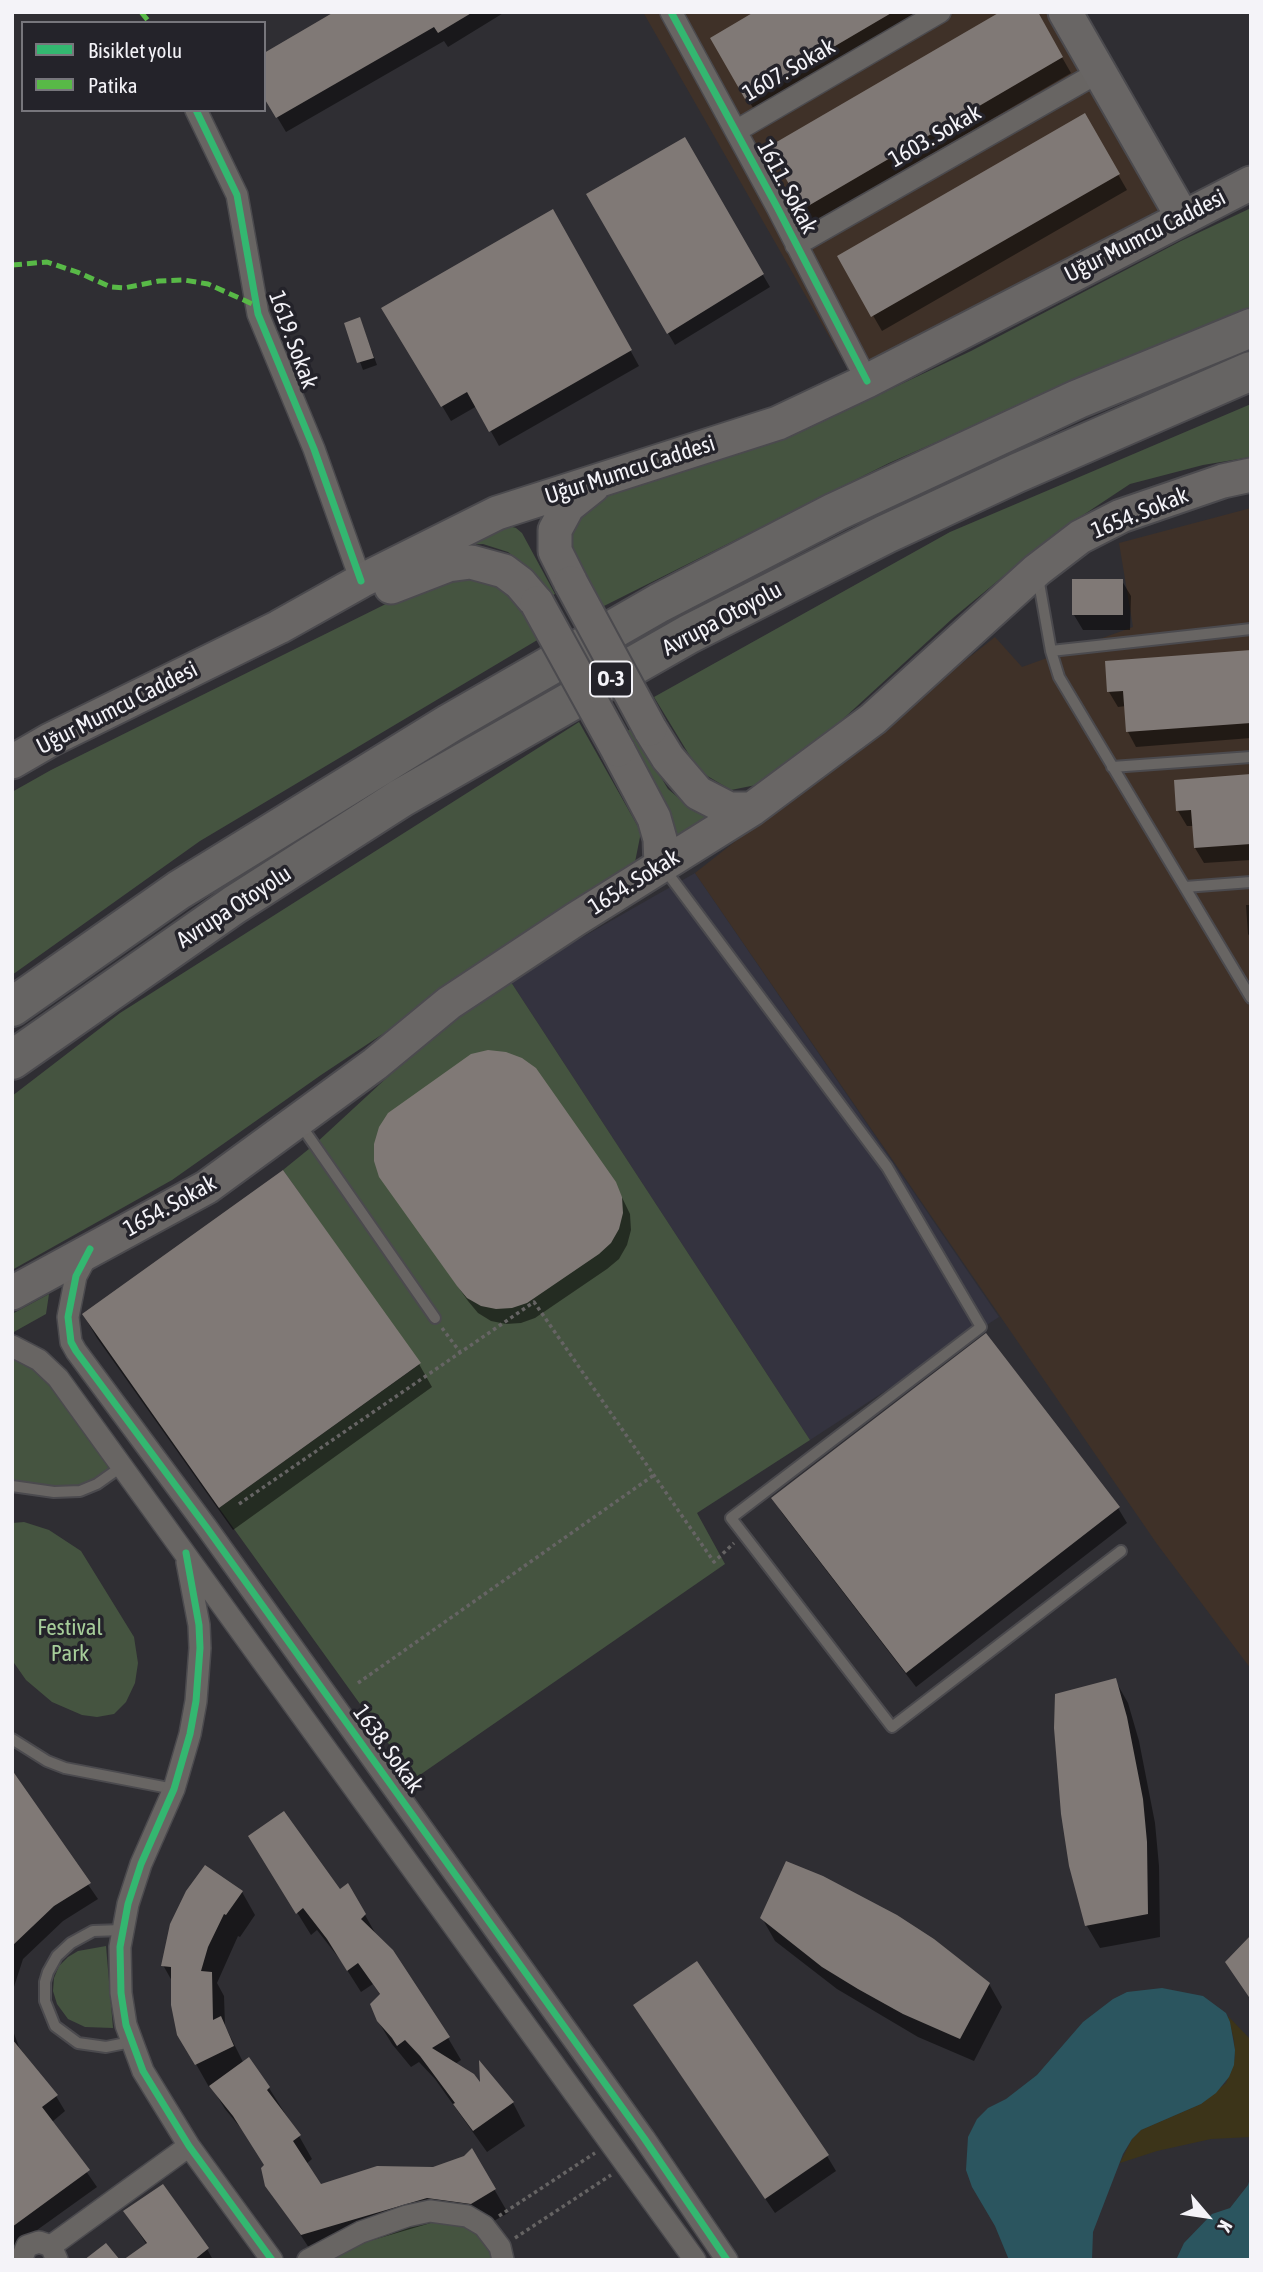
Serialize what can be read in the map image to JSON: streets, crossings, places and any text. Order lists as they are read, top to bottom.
{
  "streets": {
    "highway": ["Avrupa Otoyolu", "O-3"],
    "main road": ["Uğur Mumcu Caddesi", "1654. Sokak"],
    "street": [
      "1607. Sokak",
      "1603. Sokak",
      "1611. Sokak",
      "1619. Sokak",
      "1638. Sokak"
    ]
  },
  "crossings": [
    ["1607. Sokak", "1611. Sokak"],
    ["1603. Sokak", "1611. Sokak"],
    ["1611. Sokak", "Uğur Mumcu Caddesi"],
    ["Uğur Mumcu Caddesi", "1619. Sokak"],
    ["1654. Sokak", "1638. Sokak"]
  ],
  "parks": ["Festival Park"],
  "legend": ["Bisiklet yolu", "Patika"],
  "north": "bottom right"
}
